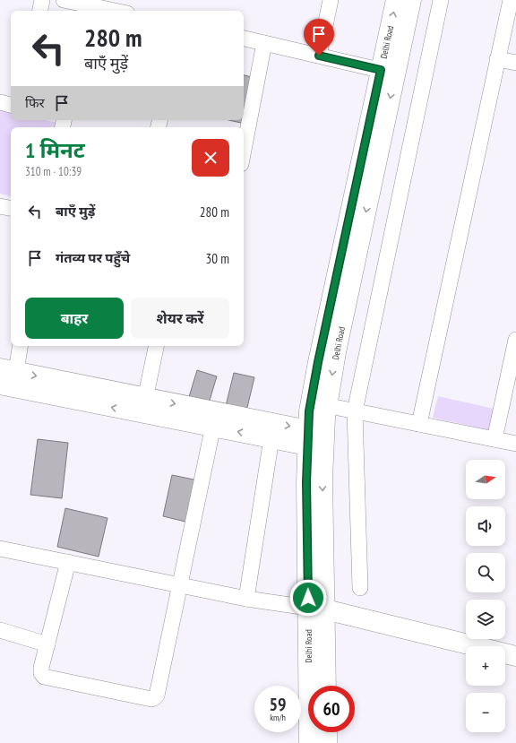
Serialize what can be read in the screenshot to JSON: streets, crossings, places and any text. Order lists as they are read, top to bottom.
{
  "streets": {
    "main road": ["Delhi Road"]
  },
  "north": "right",
  "page": {
    "turn": ["280 m", "बाएँ मुड़ें"],
    "then": "फिर",
    "heading": ["1 मिनट", "310 m · 10:39"],
    "list": [
      {
        "name": "बाएँ मुड़ें",
        "value": "280 m"
      },
      {
        "name": "गंतव्य पर पहुँचे",
        "value": "30 m"
      }
    ],
    "buttons": ["बाहर", "शेयर करें"],
    "map_buttons": ["+", "−"],
    "speed": "59 km/h",
    "limit": "60"
  }
}
